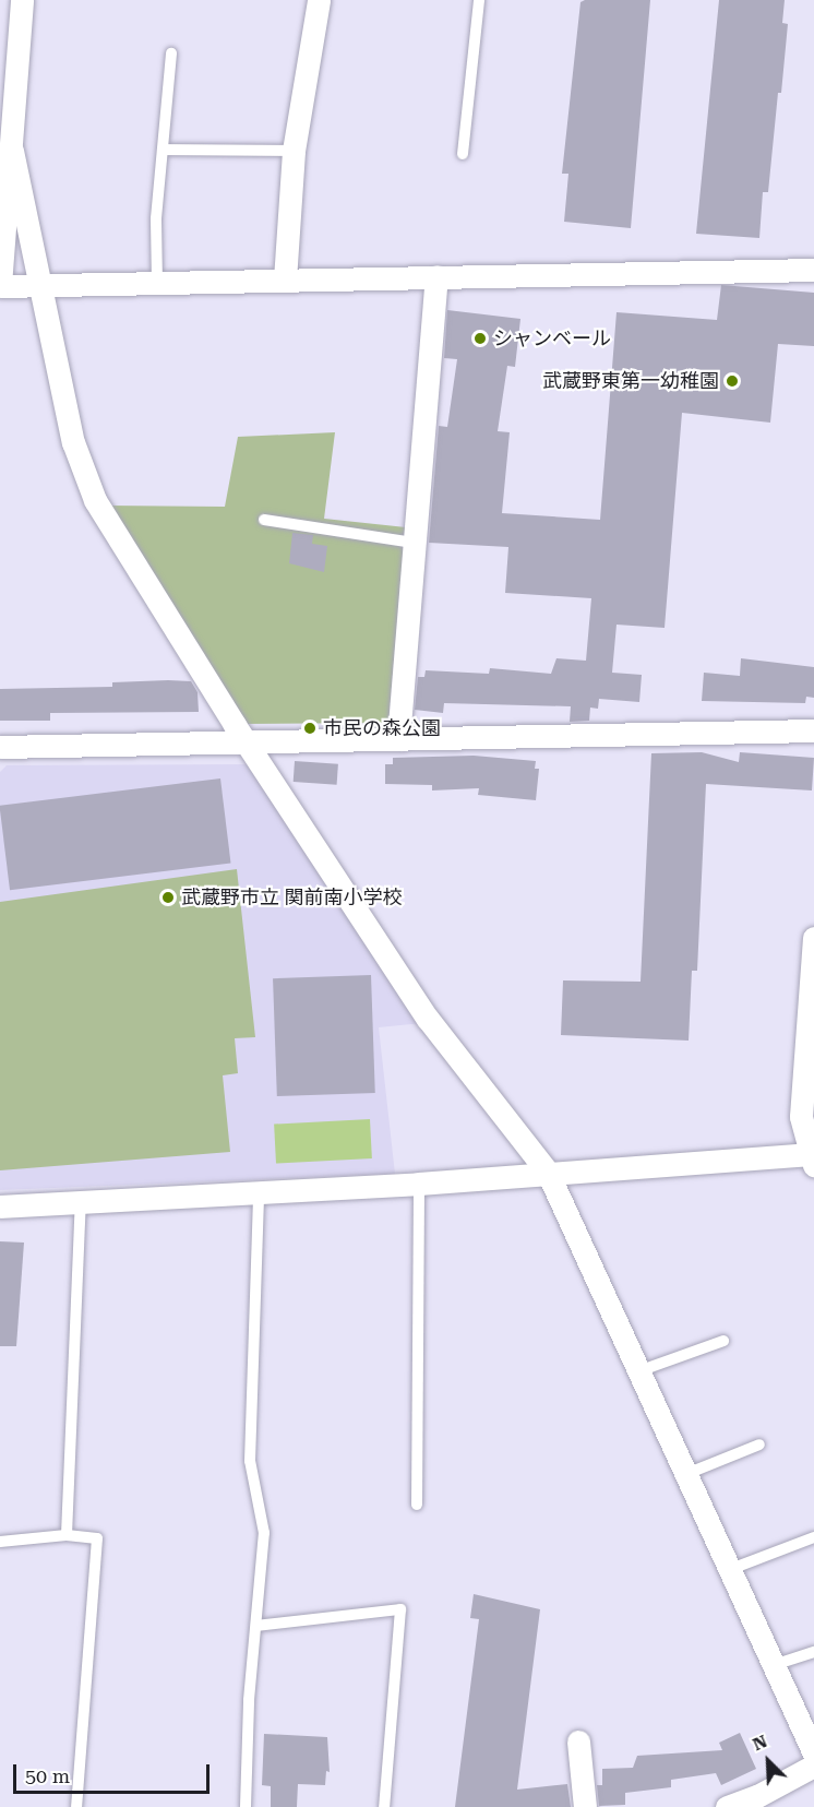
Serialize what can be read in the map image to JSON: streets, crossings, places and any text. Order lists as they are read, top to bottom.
{
  "places": [
    "シャンベール",
    "武蔵野東第一幼稚園",
    "市民の森公園",
    "武蔵野市立 関前南小学校"
  ],
  "scale_bar": "50 m",
  "north": "top left"
}
